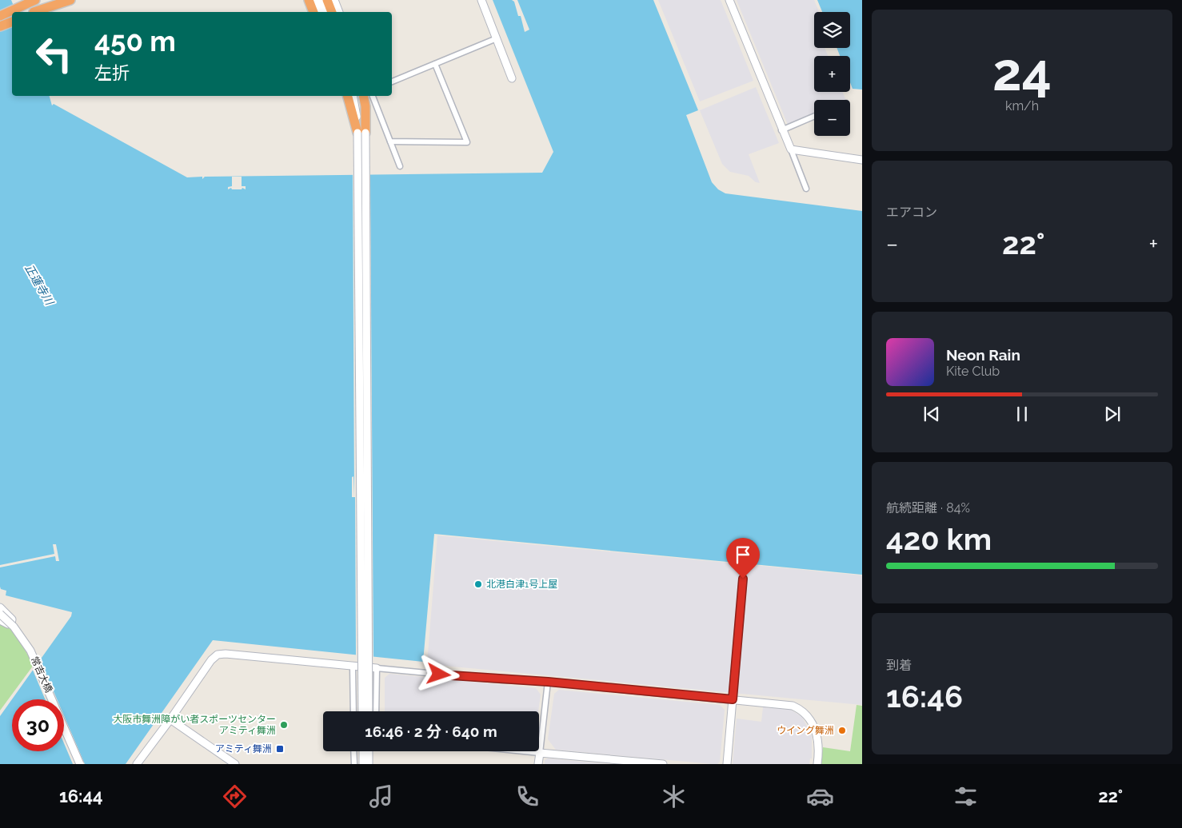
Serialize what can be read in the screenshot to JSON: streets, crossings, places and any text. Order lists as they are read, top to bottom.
{
  "streets": {
    "street": ["常吉大橋"]
  },
  "water": ["正蓮寺川"],
  "places": {
    "other": ["北港白津1号上屋", "大阪市舞洲障がい者スポーツセンター アミティ舞洲", "ウイング舞洲"],
    "transit": ["アミティ舞洲"]
  },
  "page": {
    "tile": [
      ["24", "km/h"],
      "エアコン",
      ["航続距離 · 84%", "420 km"],
      ["到着", "16:46"]
    ],
    "map_buttons": ["+", "−"],
    "turn": ["450 m", "左折"],
    "heat": ["−", "22°", "+"],
    "song": ["Neon Rain", "Kite Club"],
    "limit": "30",
    "trip": "16:46 · 2 分 · 640 m",
    "tabs": ["16:44", "22°"]
  }
}
